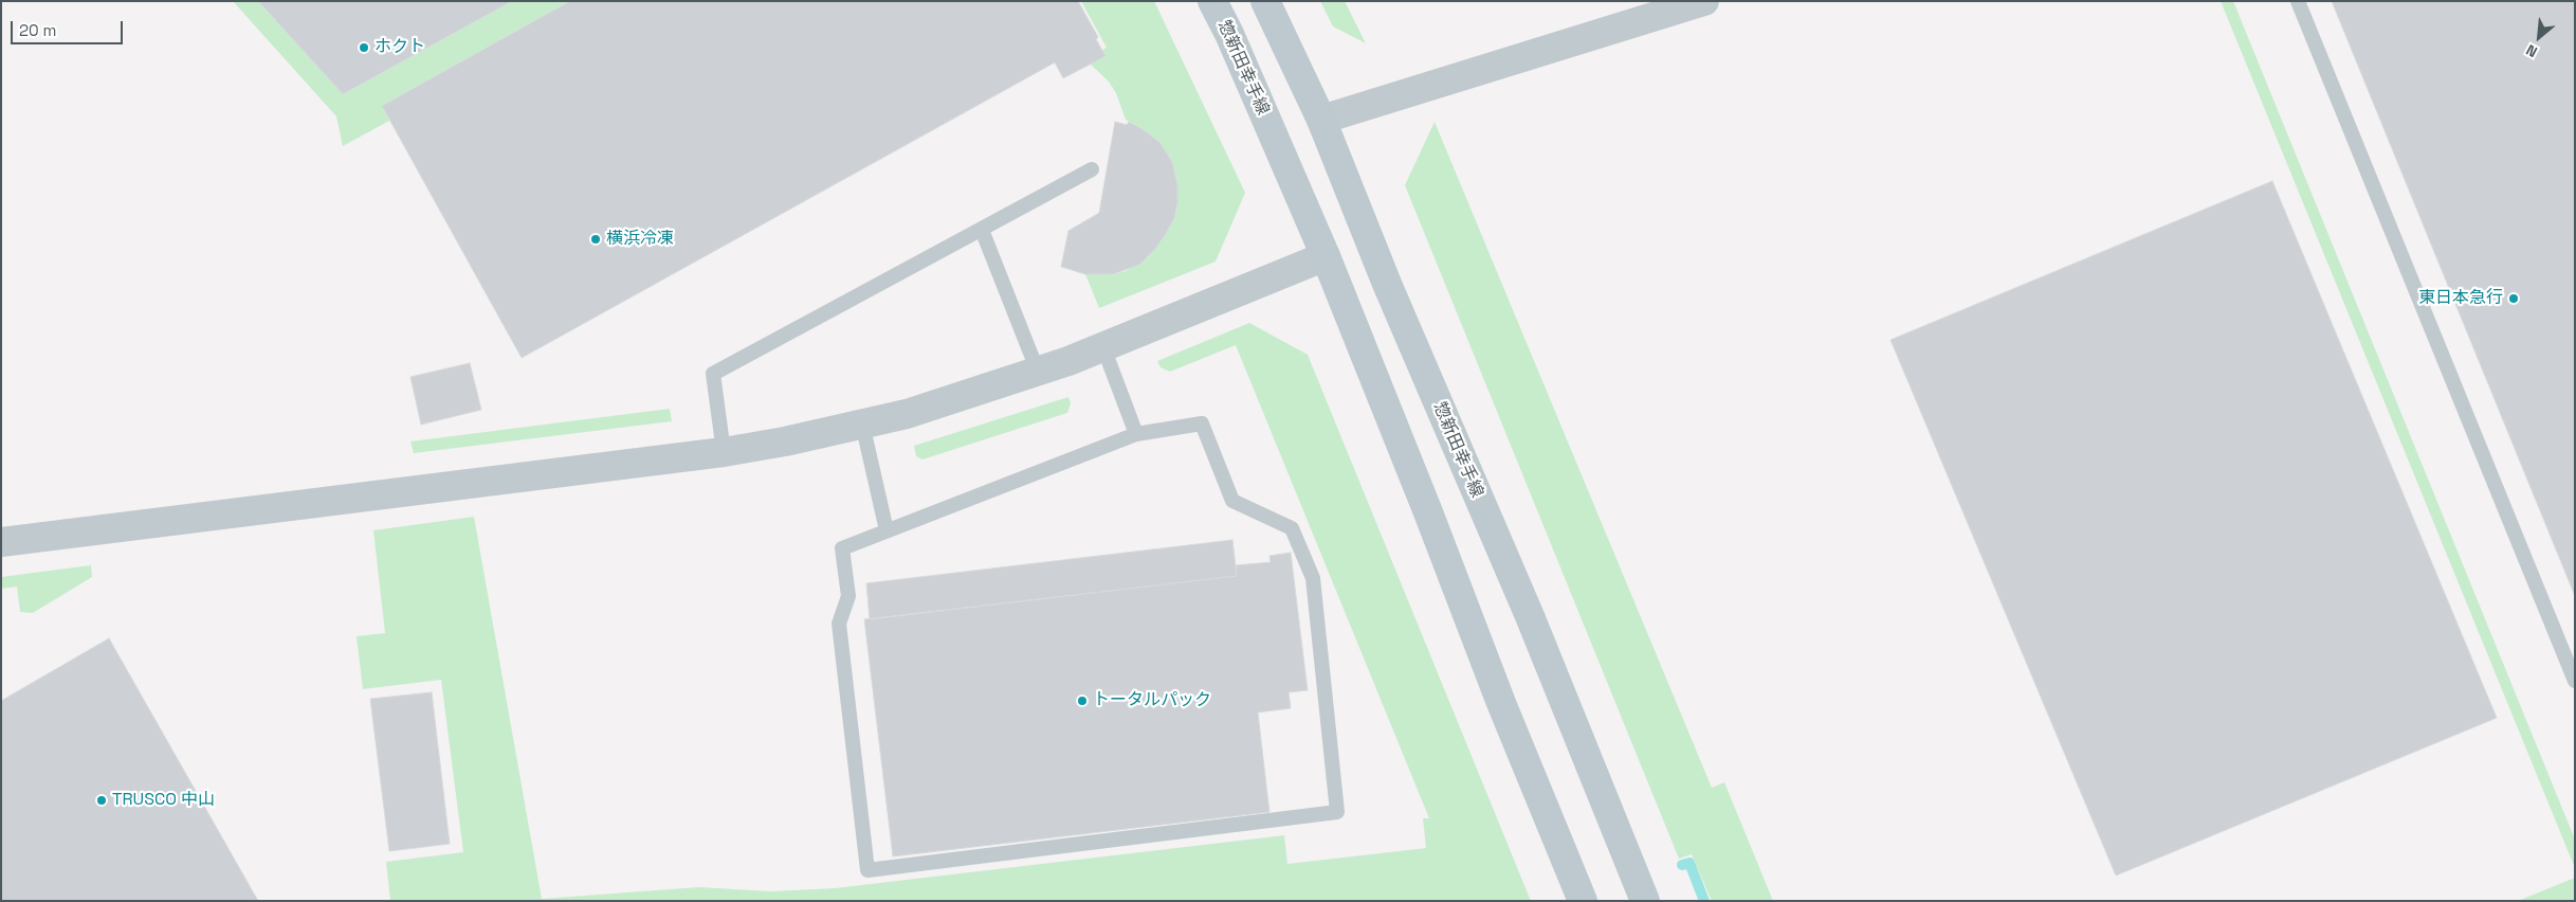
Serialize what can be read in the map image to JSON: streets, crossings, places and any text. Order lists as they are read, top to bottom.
{
  "streets": {
    "main road": ["惣新田幸手線"]
  },
  "places": [
    "ホクト",
    "横浜冷凍",
    "東日本急行",
    "トータルパック",
    "TRUSCO 中山"
  ],
  "scale_bar": "20 m",
  "north": "bottom left"
}
